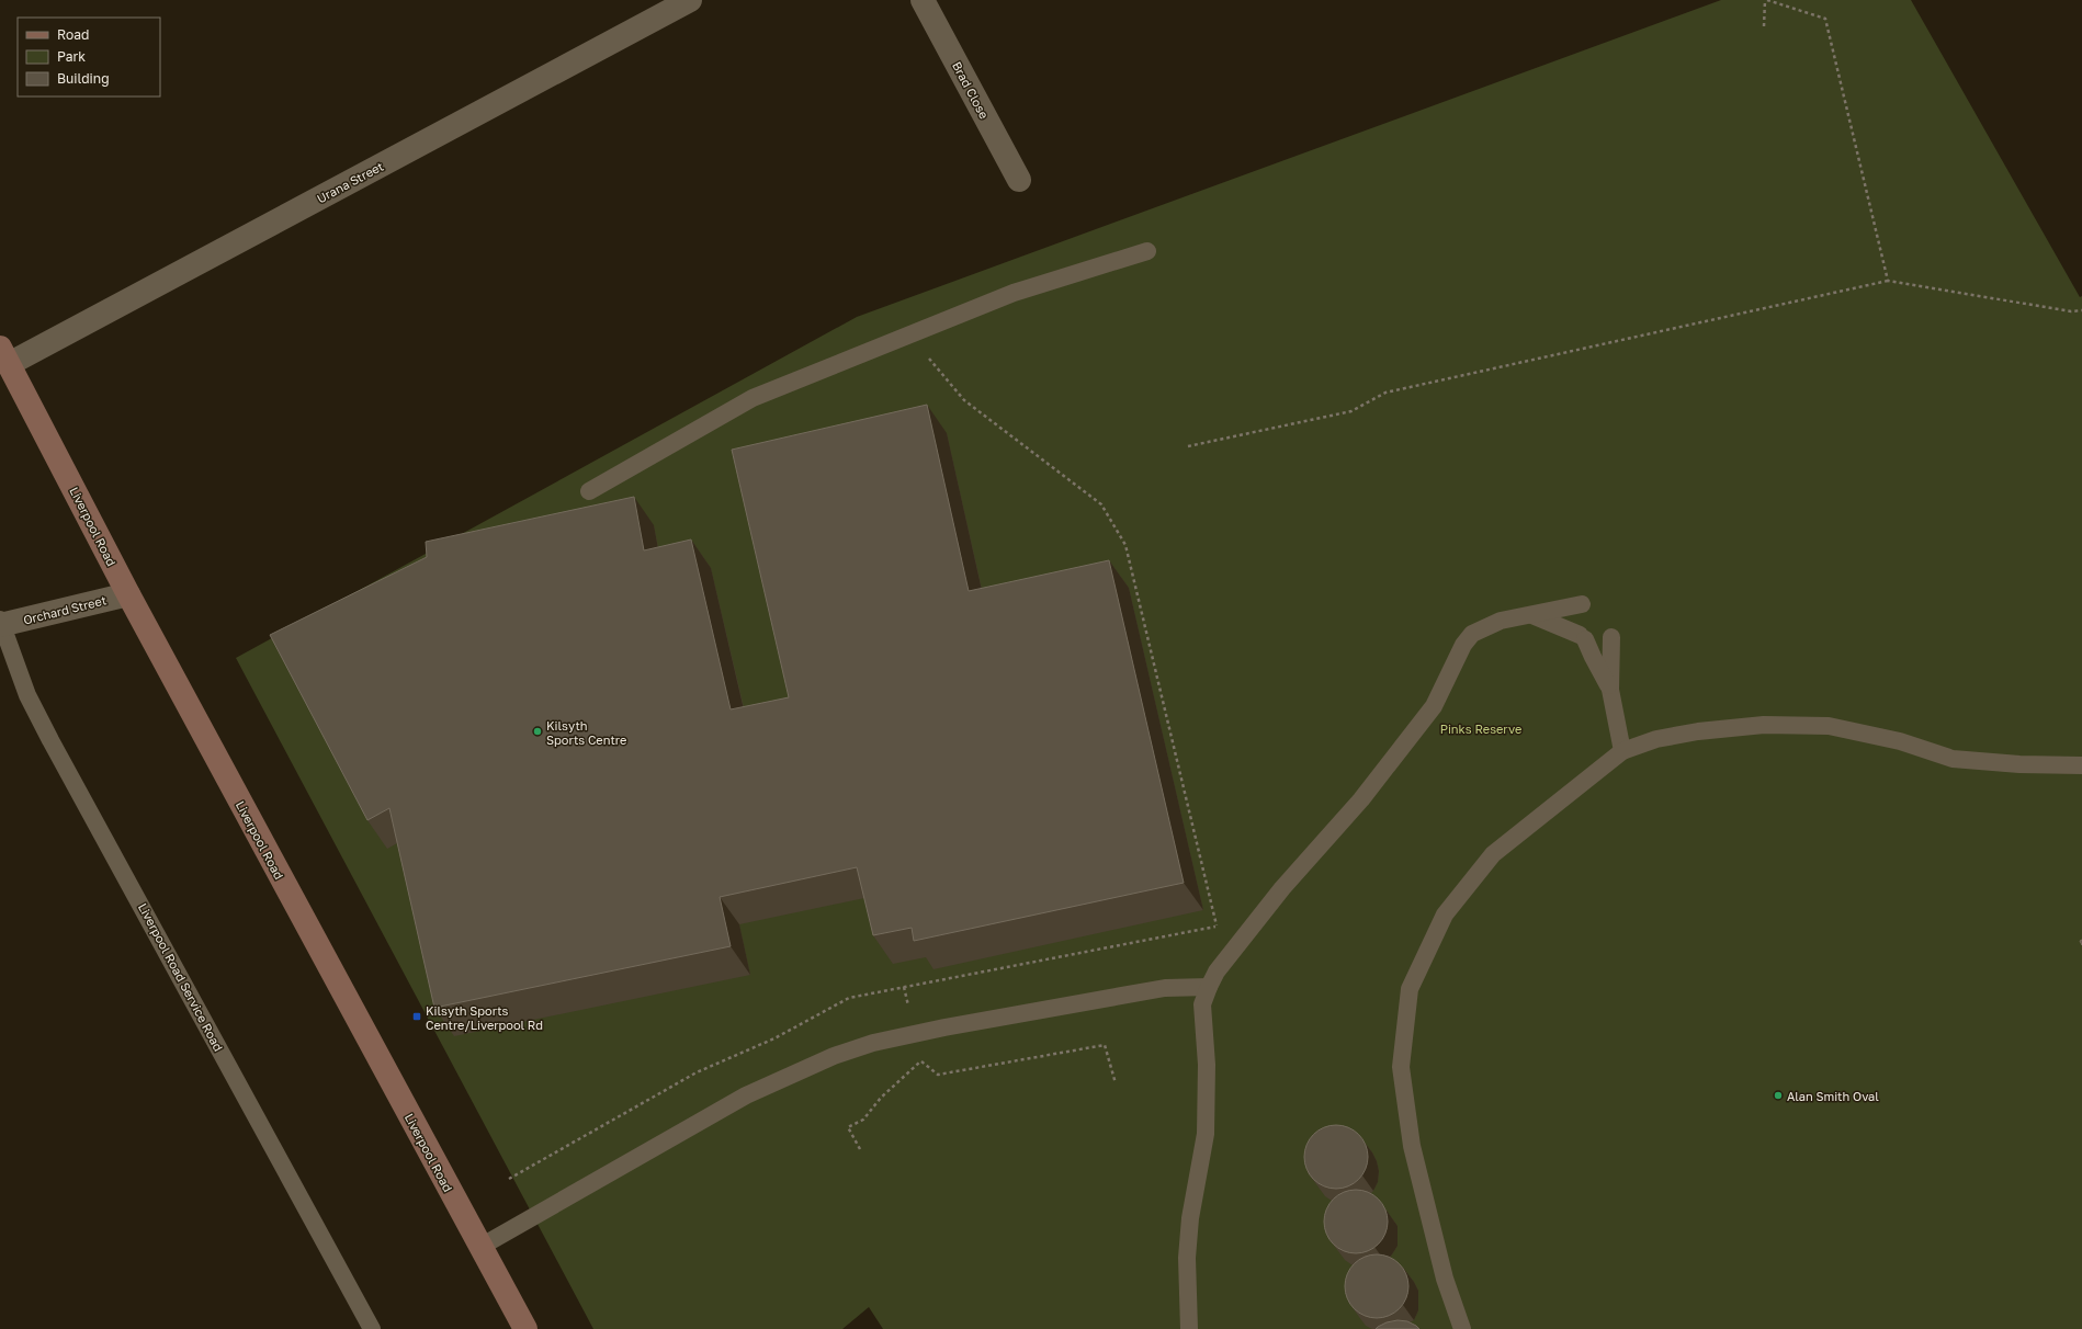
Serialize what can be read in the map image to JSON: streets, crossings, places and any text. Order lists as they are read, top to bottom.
{
  "streets": {
    "main road": ["Liverpool Road"],
    "street": ["Brad Close", "Urana Street", "Orchard Street"],
    "lane": ["Liverpool Road Service Road"]
  },
  "crossings": [
    ["Urana Street", "Liverpool Road"],
    ["Liverpool Road", "Orchard Street"],
    ["Orchard Street", "Liverpool Road Service Road"]
  ],
  "parks": ["Pinks Reserve"],
  "places": {
    "other": ["Kilsyth Sports Centre", "Alan Smith Oval"],
    "transit": ["Kilsyth Sports Centre/Liverpool Rd"]
  },
  "legend": ["Road", "Park", "Building"]
}
